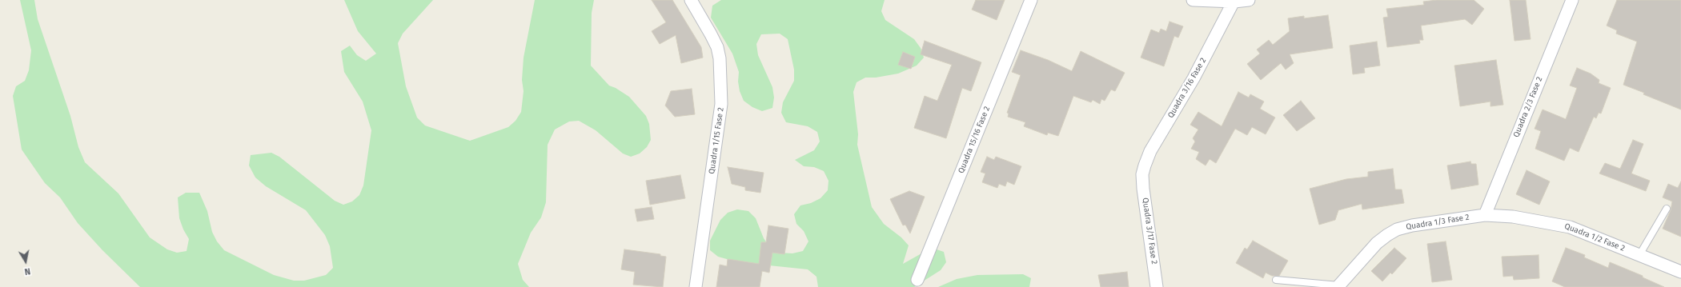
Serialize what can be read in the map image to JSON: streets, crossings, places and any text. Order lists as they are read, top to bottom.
{
  "streets": {
    "street": [
      "Quadra 3/16 Fase 2",
      "Quadra 2/3 Fase 2",
      "Quadra 15/16 Fase 2",
      "Quadra 1/15 Fase 2",
      "Quadra 1/3 Fase 2",
      "Quadra 3/17 Fase 2",
      "Quadra 1/2 Fase 2"
    ]
  },
  "crossings": [
    ["Quadra 3/16 Fase 2", "Quadra 3/17 Fase 2"],
    ["Quadra 2/3 Fase 2", "Quadra 1/3 Fase 2"],
    ["Quadra 2/3 Fase 2", "Quadra 1/2 Fase 2"],
    ["Quadra 1/3 Fase 2", "Quadra 1/2 Fase 2"]
  ],
  "north": "bottom"
}
